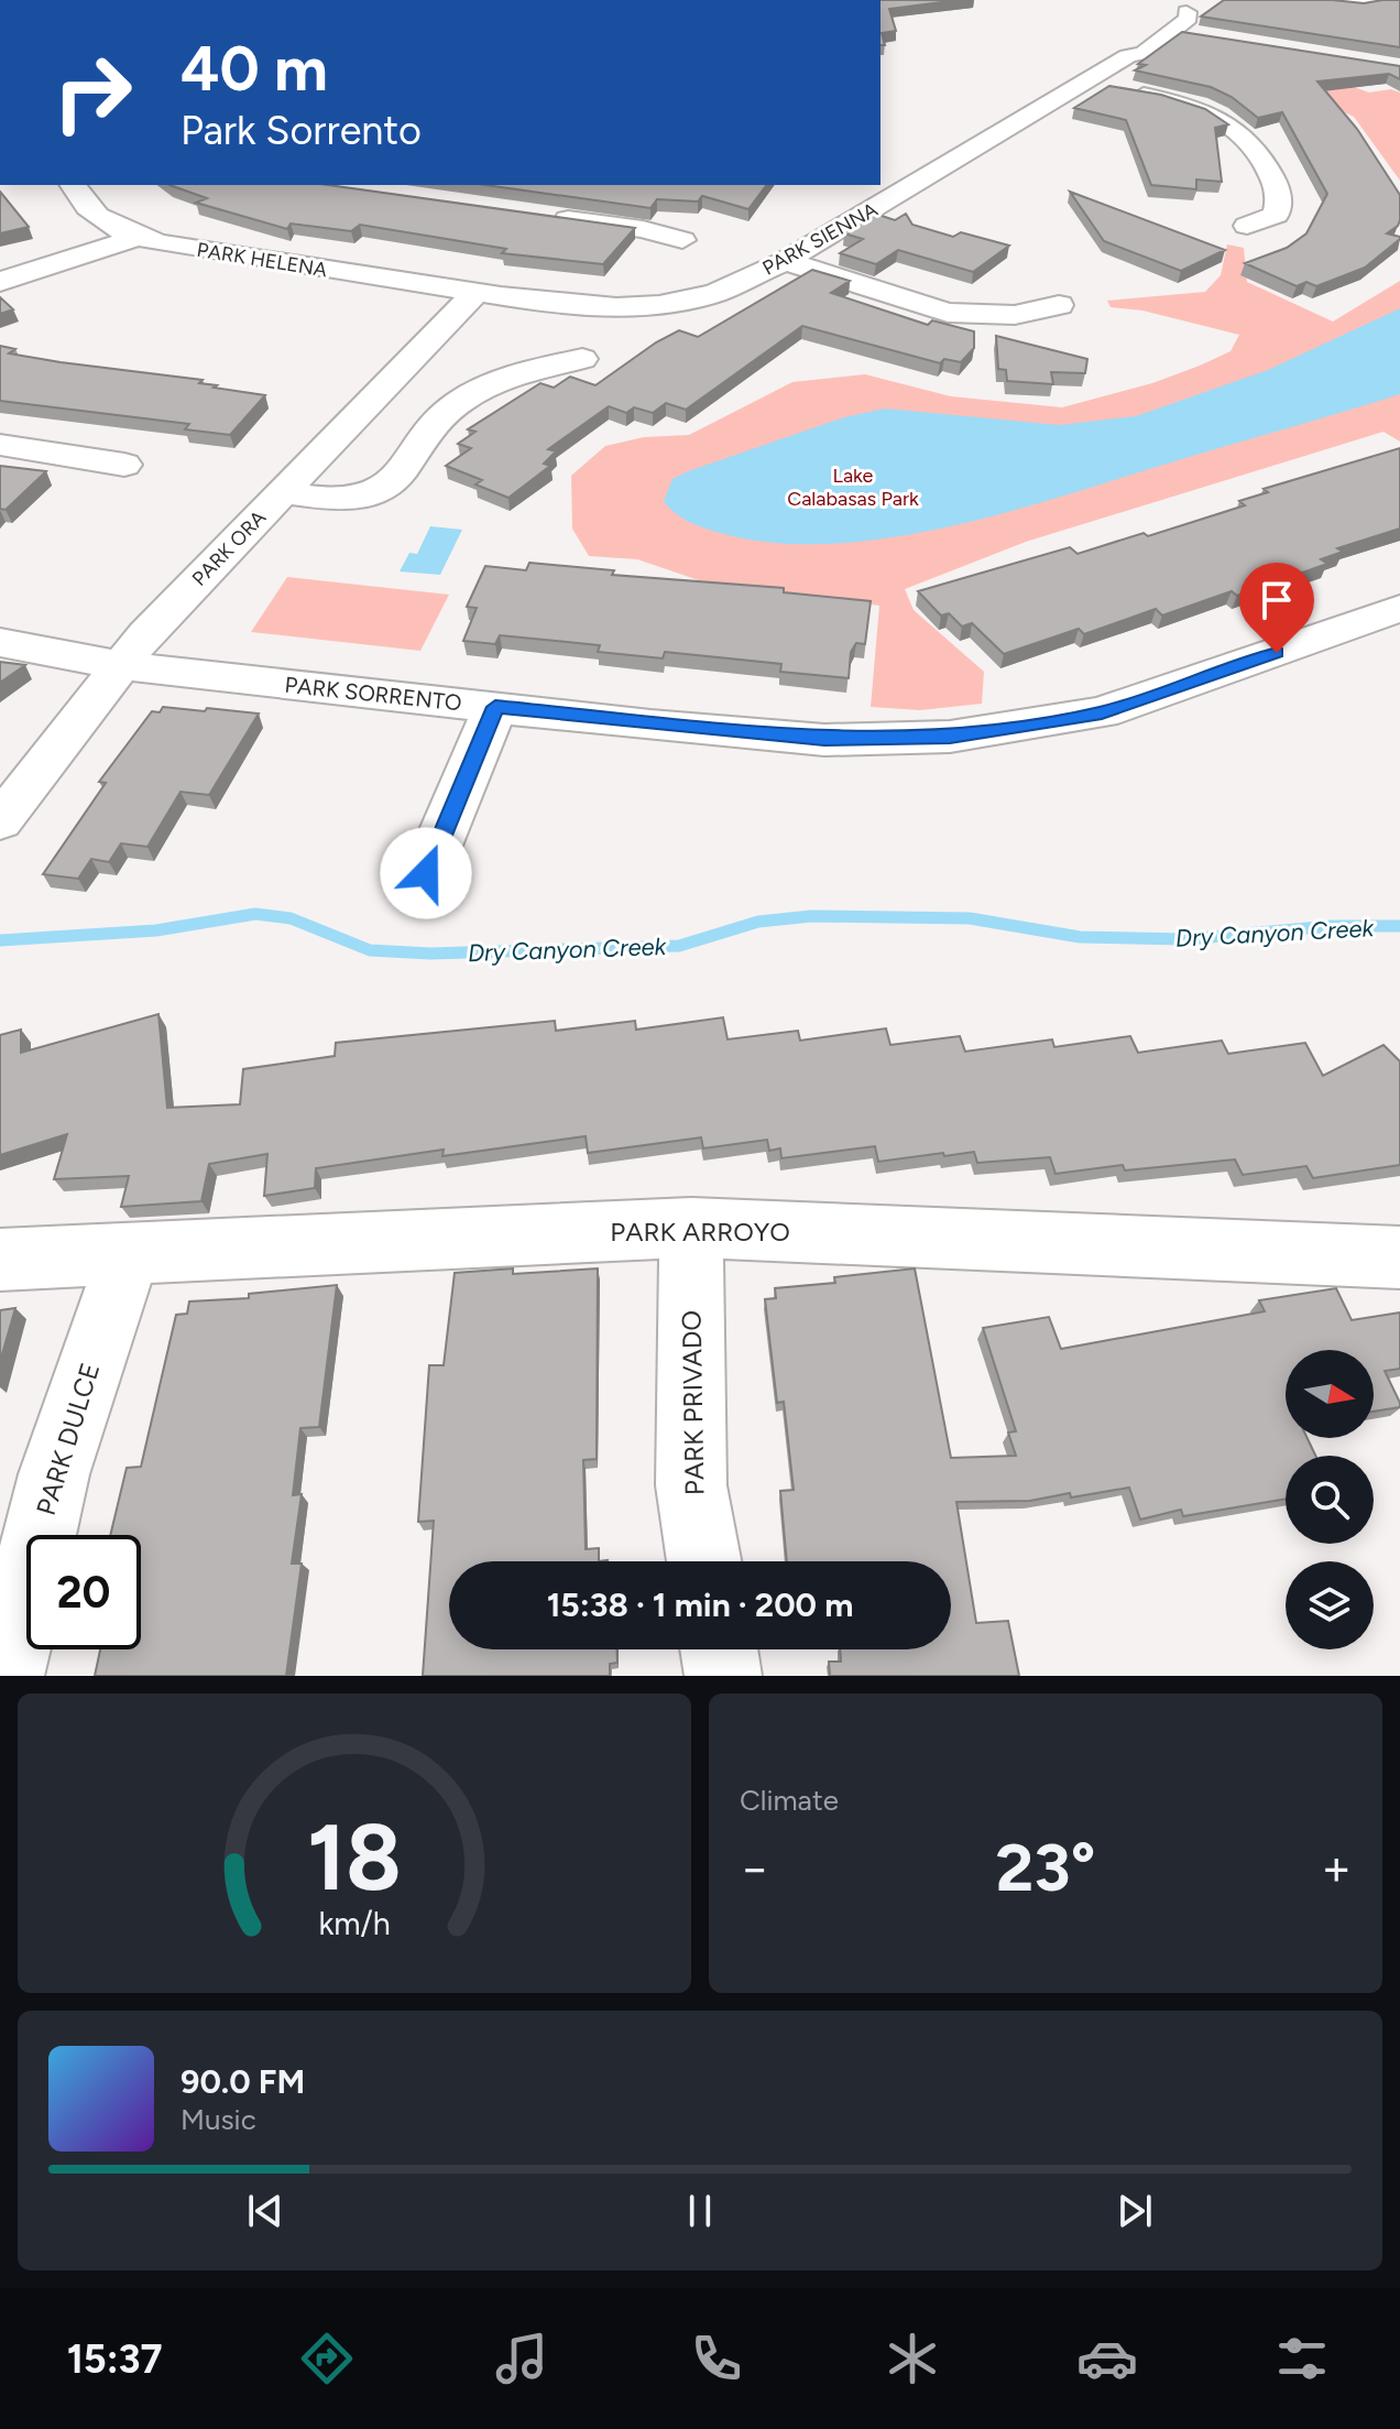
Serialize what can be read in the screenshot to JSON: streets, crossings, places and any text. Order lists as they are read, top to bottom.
{
  "streets": {
    "street": [
      "PARK SIENNA",
      "PARK HELENA",
      "PARK ORA",
      "PARK SORRENTO",
      "PARK ARROYO",
      "PARK PRIVADO",
      "PARK DULCE"
    ]
  },
  "crossings": [
    ["PARK SIENNA", "PARK HELENA"],
    ["PARK SIENNA", "PARK ORA"],
    ["PARK HELENA", "PARK ORA"],
    ["PARK ORA", "PARK SORRENTO"],
    ["PARK ARROYO", "PARK PRIVADO"],
    ["PARK ARROYO", "PARK DULCE"]
  ],
  "water": ["Dry Canyon Creek"],
  "parks": ["Lake Calabasas Park"],
  "north": "right",
  "page": {
    "turn": ["40 m", "Park Sorrento"],
    "limit": "20",
    "trip": "15:38 · 1 min · 200 m",
    "tile": "Climate",
    "heat": ["−", "23°", "+"],
    "song": ["90.0 FM", "Music"],
    "tabs": "15:37",
    "gauge": ["18", "km/h"]
  }
}
